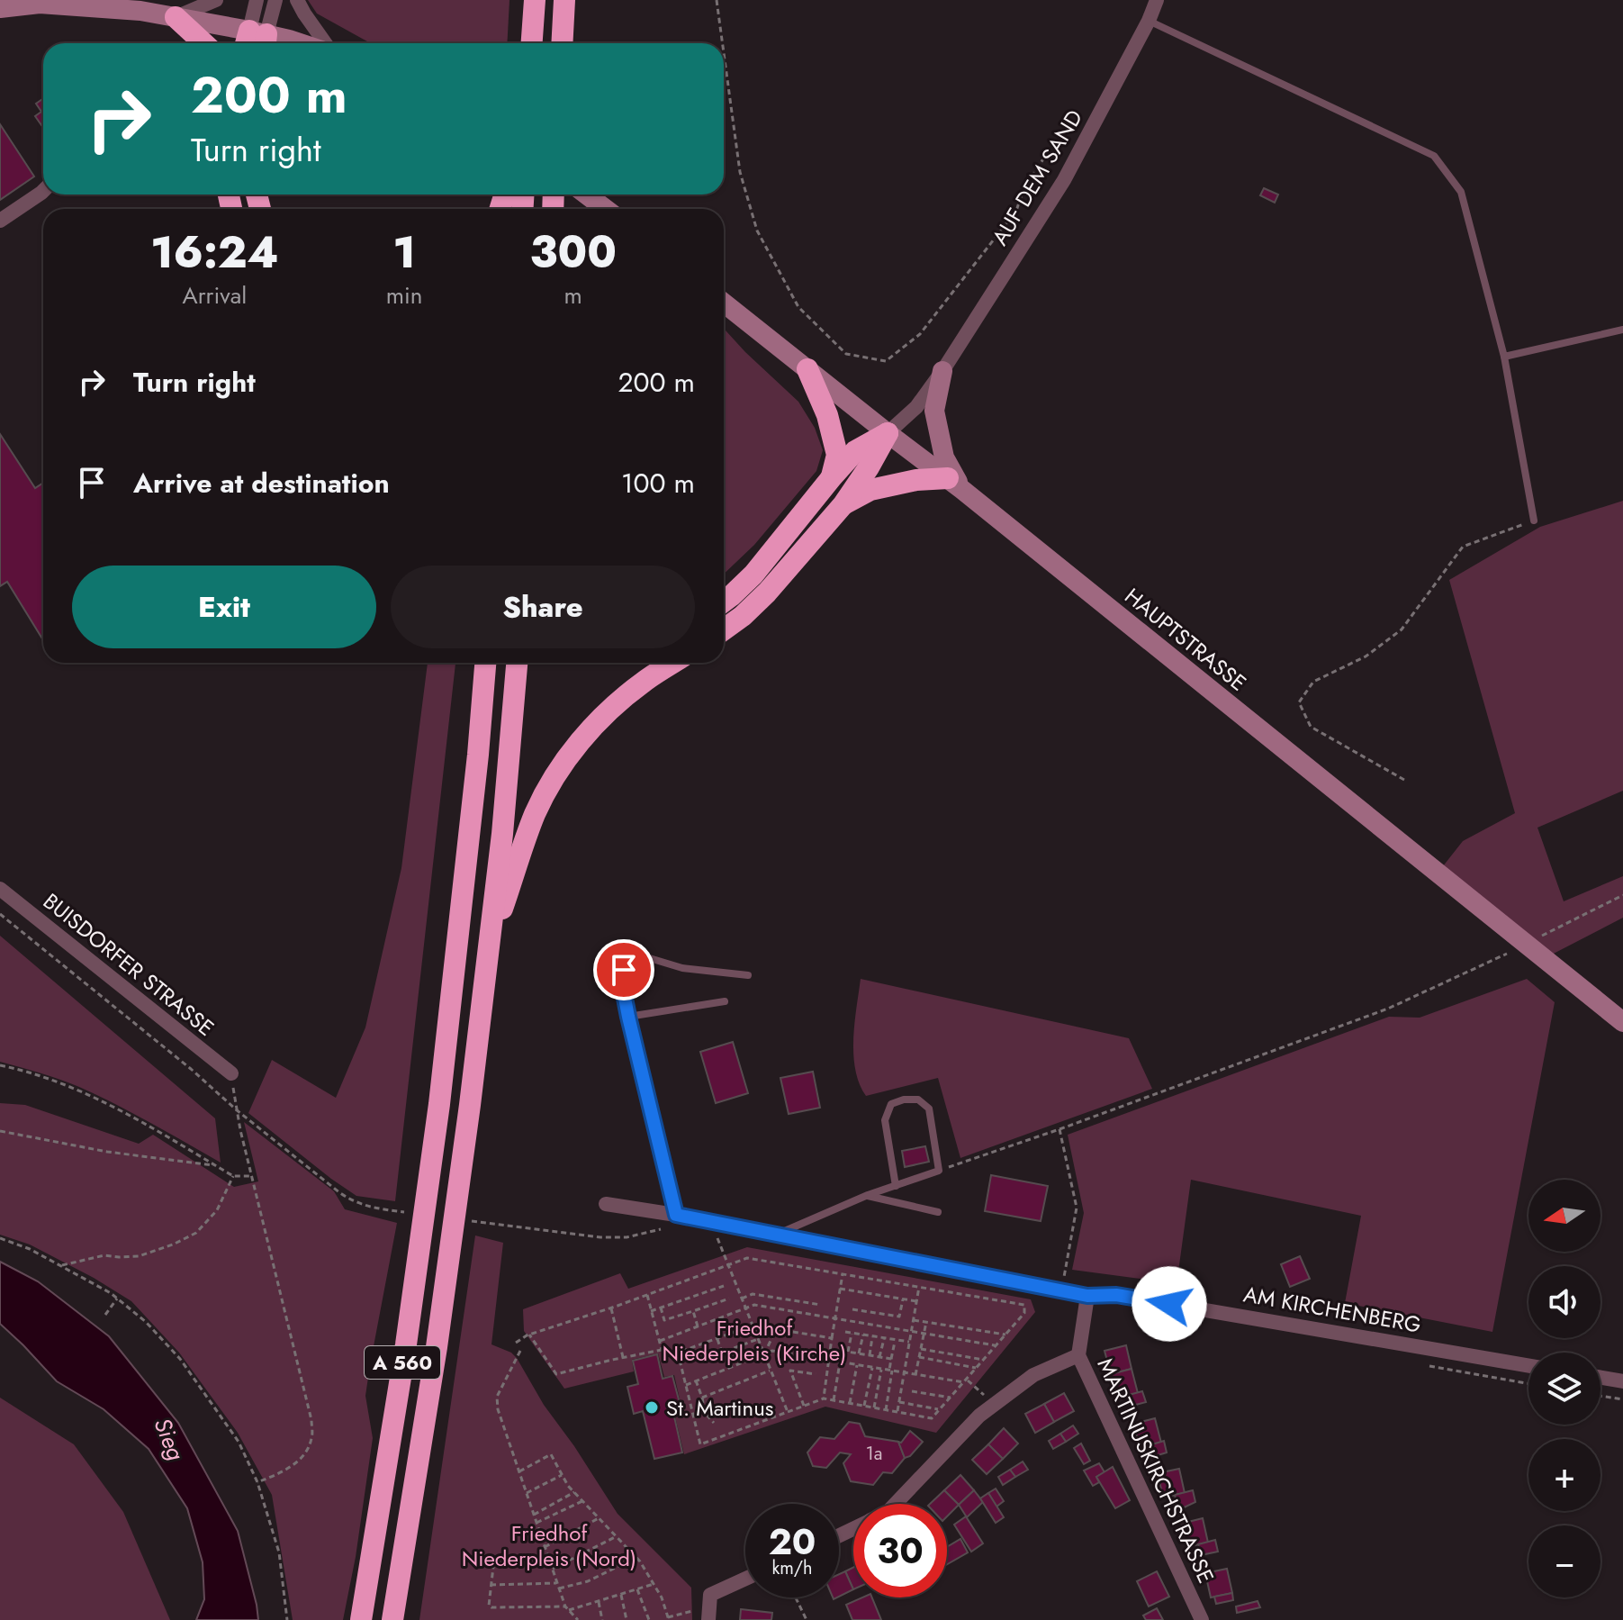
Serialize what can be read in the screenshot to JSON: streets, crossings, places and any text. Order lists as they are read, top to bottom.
{
  "streets": {
    "highway": ["A 560"],
    "main road": ["HAUPTSTRASSE"],
    "street": [
      "AUF DEM SAND",
      "BUISDORFER STRASSE",
      "AM KIRCHENBERG",
      "MARTINUSKIRCHSTRASSE"
    ]
  },
  "crossings": [
    ["AUF DEM SAND", "HAUPTSTRASSE"],
    ["AM KIRCHENBERG", "MARTINUSKIRCHSTRASSE"]
  ],
  "water": ["Sieg"],
  "parks": ["Friedhof Niederpleis (Kirche)", "Friedhof Niederpleis (Nord)"],
  "places": ["St. Martinus"],
  "house_numbers": ["1a"],
  "north": "left",
  "page": {
    "turn": ["200 m", "Turn right"],
    "eta": [
      "16:24",
      "Arrival",
      "1",
      "min",
      "300",
      "m"
    ],
    "list": [
      {
        "name": "Turn right",
        "value": "200 m"
      },
      {
        "name": "Arrive at destination",
        "value": "100 m"
      }
    ],
    "buttons": ["Exit", "Share"],
    "map_buttons": ["+", "−"],
    "speed": "20 km/h",
    "limit": "30"
  }
}
